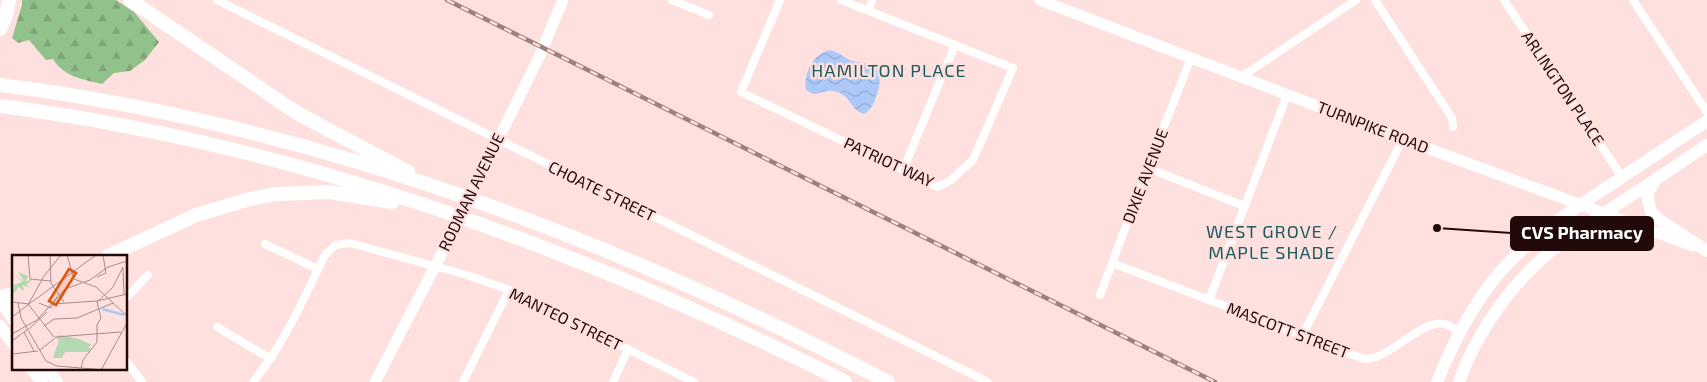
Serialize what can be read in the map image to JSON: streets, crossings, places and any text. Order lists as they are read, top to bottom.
{
  "streets": {
    "main road": ["TURNPIKE ROAD", "RODMAN AVENUE"],
    "street": [
      "ARLINGTON PLACE",
      "PATRIOT WAY",
      "DIXIE AVENUE",
      "CHOATE STREET",
      "MANTEO STREET",
      "MASCOTT STREET"
    ]
  },
  "crossings": [
    ["TURNPIKE ROAD", "DIXIE AVENUE"],
    ["DIXIE AVENUE", "MASCOTT STREET"],
    ["CHOATE STREET", "RODMAN AVENUE"],
    ["RODMAN AVENUE", "MANTEO STREET"]
  ],
  "districts": ["HAMILTON PLACE", "WEST GROVE / MAPLE SHADE"],
  "places": ["CVS Pharmacy"]
}
